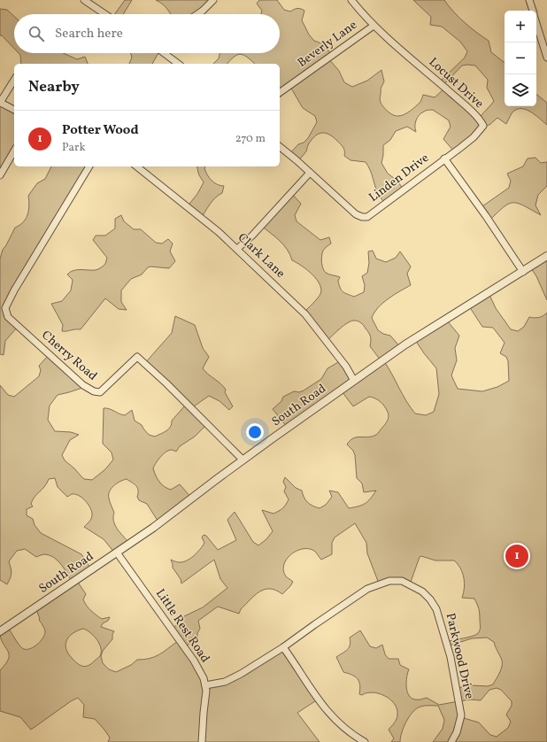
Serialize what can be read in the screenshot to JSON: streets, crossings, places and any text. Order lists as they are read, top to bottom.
{
  "streets": {
    "street": [
      "Beverly Lane",
      "Locust Drive",
      "Linden Drive",
      "Clark Lane",
      "Cherry Road",
      "South Road",
      "Little Rest Road",
      "Parkwood Drive"
    ]
  },
  "crossings": [
    ["Beverly Lane", "Locust Drive"],
    ["Locust Drive", "Linden Drive"],
    ["Linden Drive", "South Road"],
    ["Clark Lane", "South Road"],
    ["Cherry Road", "South Road"],
    ["South Road", "Little Rest Road"],
    ["Little Rest Road", "Parkwood Drive"]
  ],
  "page": {
    "map_buttons": ["+", "−"],
    "search": "Search here",
    "heading": "Nearby",
    "list": [
      {
        "mark": "1",
        "name": "Potter Wood",
        "note": "Park",
        "value": "270 m"
      }
    ],
    "pins": "1"
  }
}
